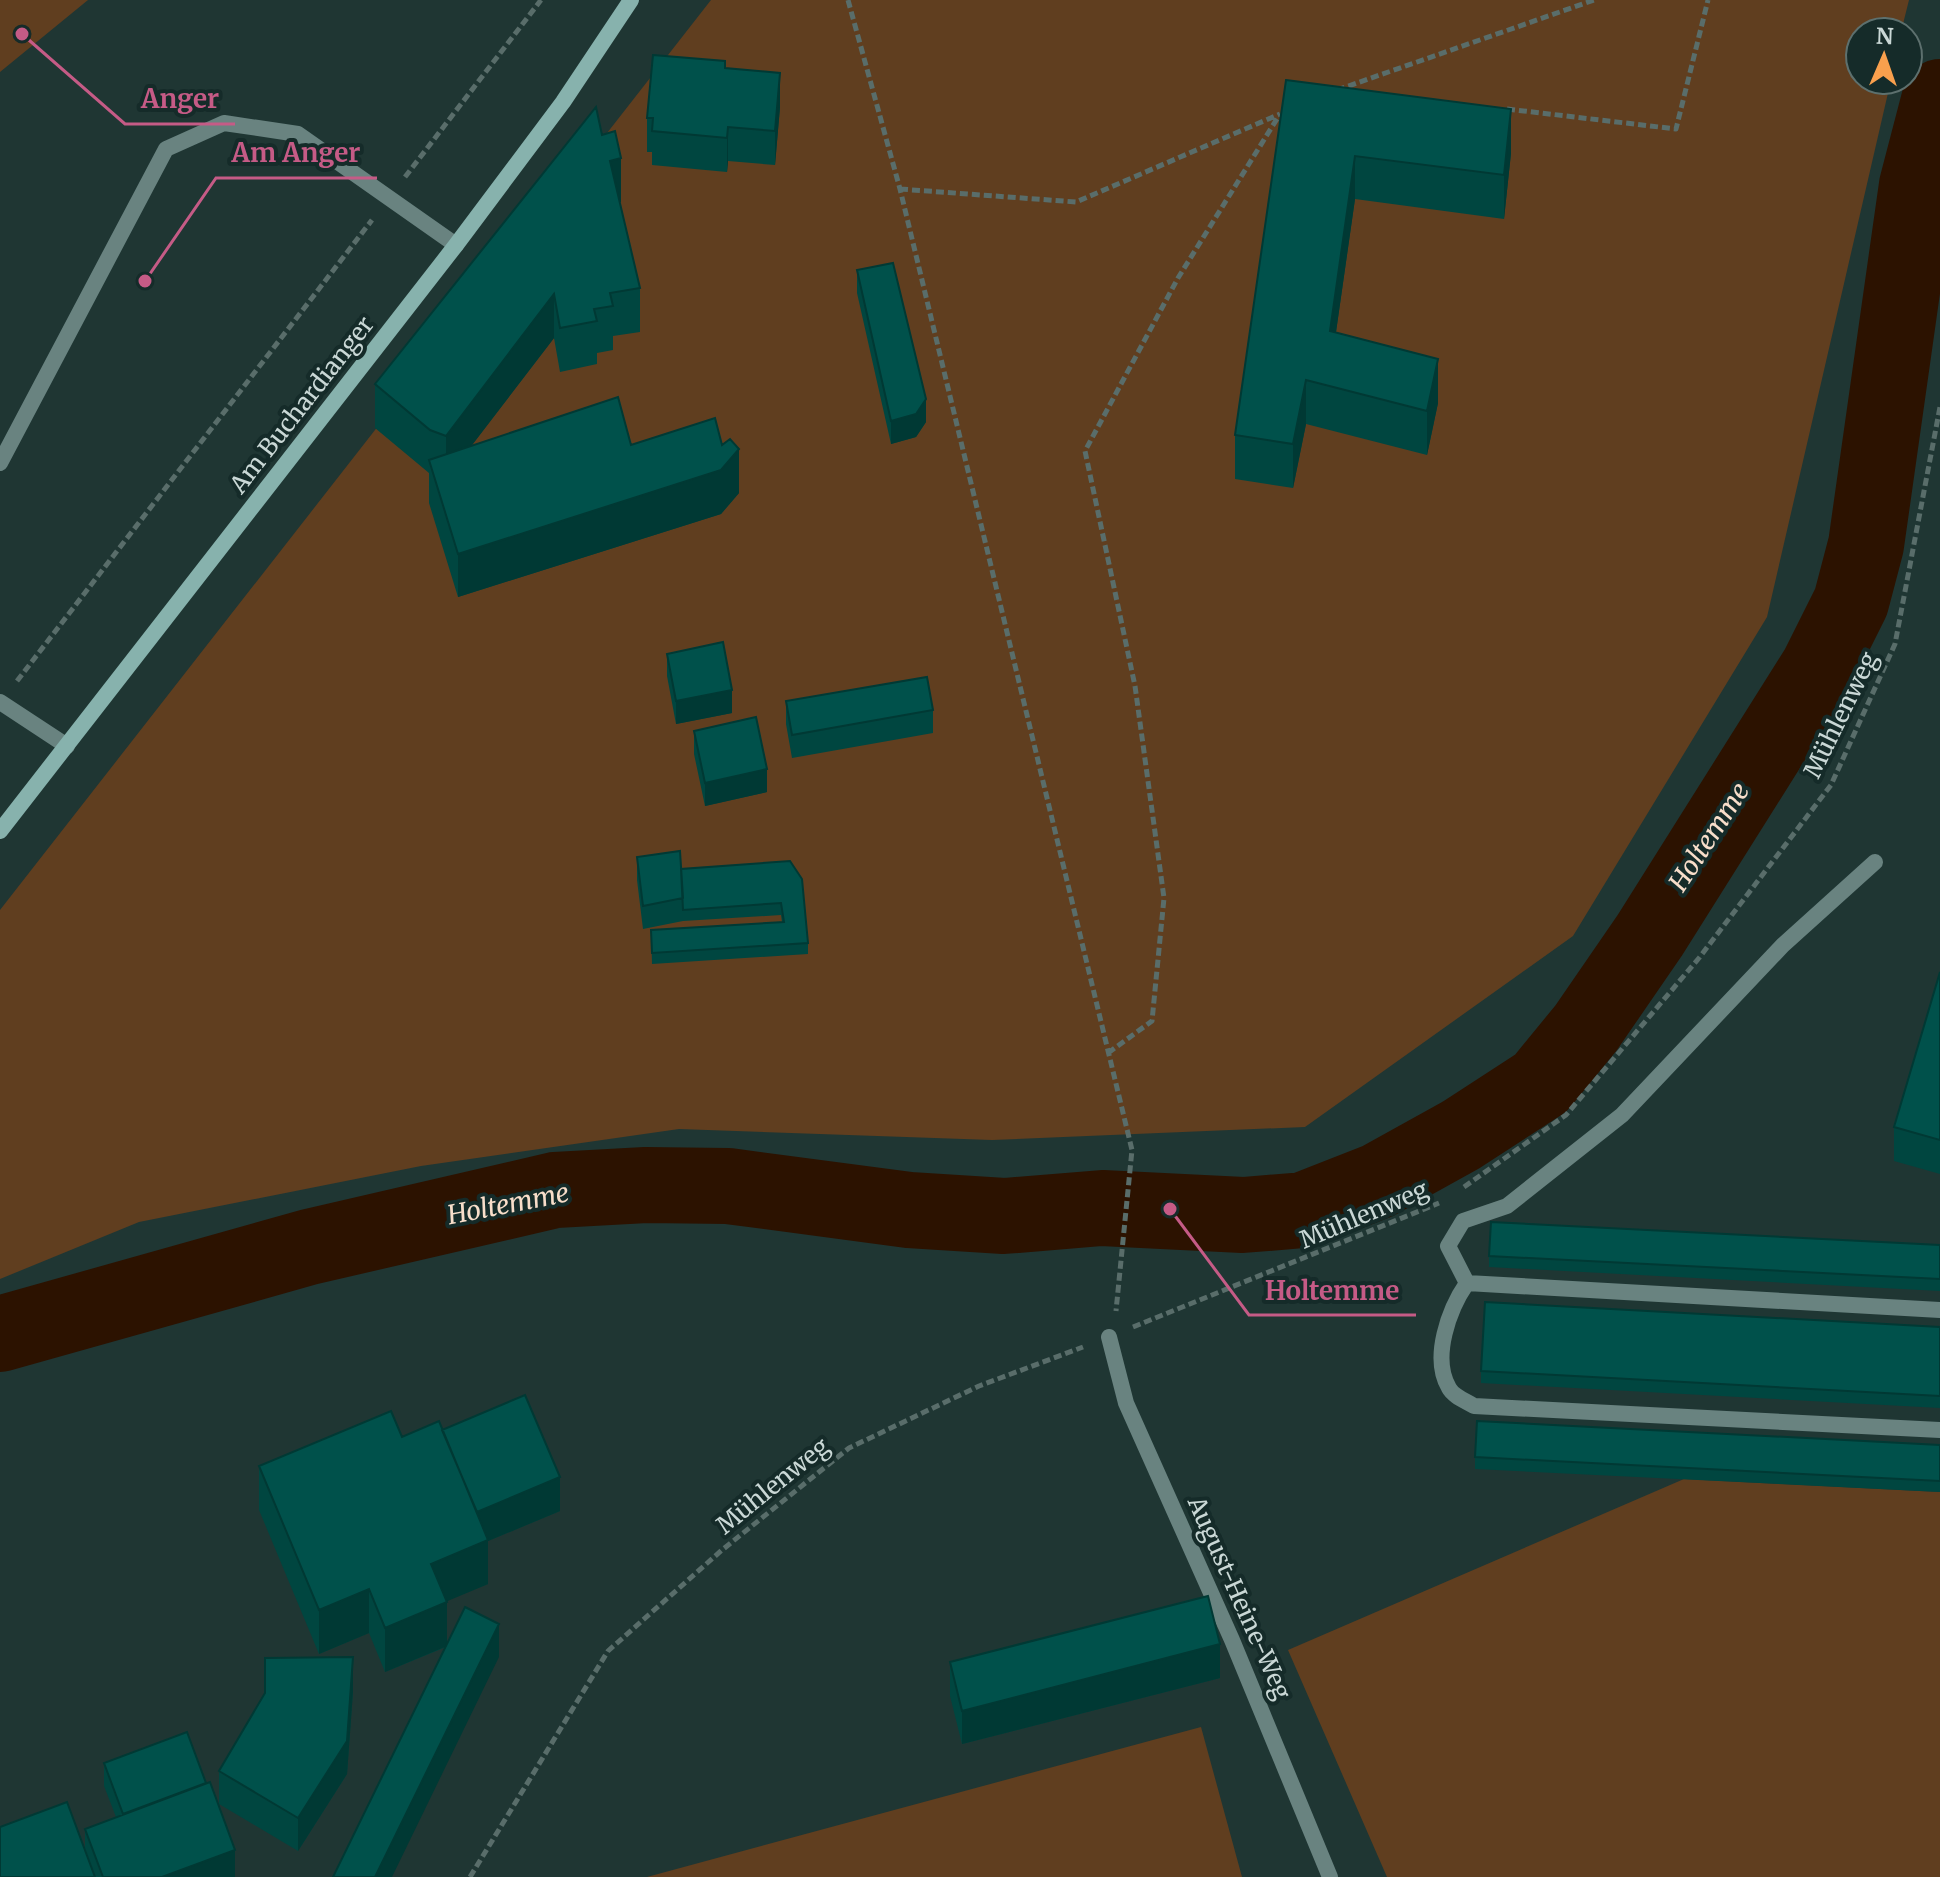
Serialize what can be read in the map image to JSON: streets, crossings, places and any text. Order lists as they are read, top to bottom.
{
  "streets": {
    "main road": ["Am Buchardianger"],
    "lane": ["August-Heine-Weg"],
    "path": ["Mühlenweg"]
  },
  "crossings": [
    ["Mühlenweg", "August-Heine-Weg"]
  ],
  "water": ["Holtemme"],
  "places": ["Anger", "Am Anger", "Holtemme"],
  "north": "top"
}
